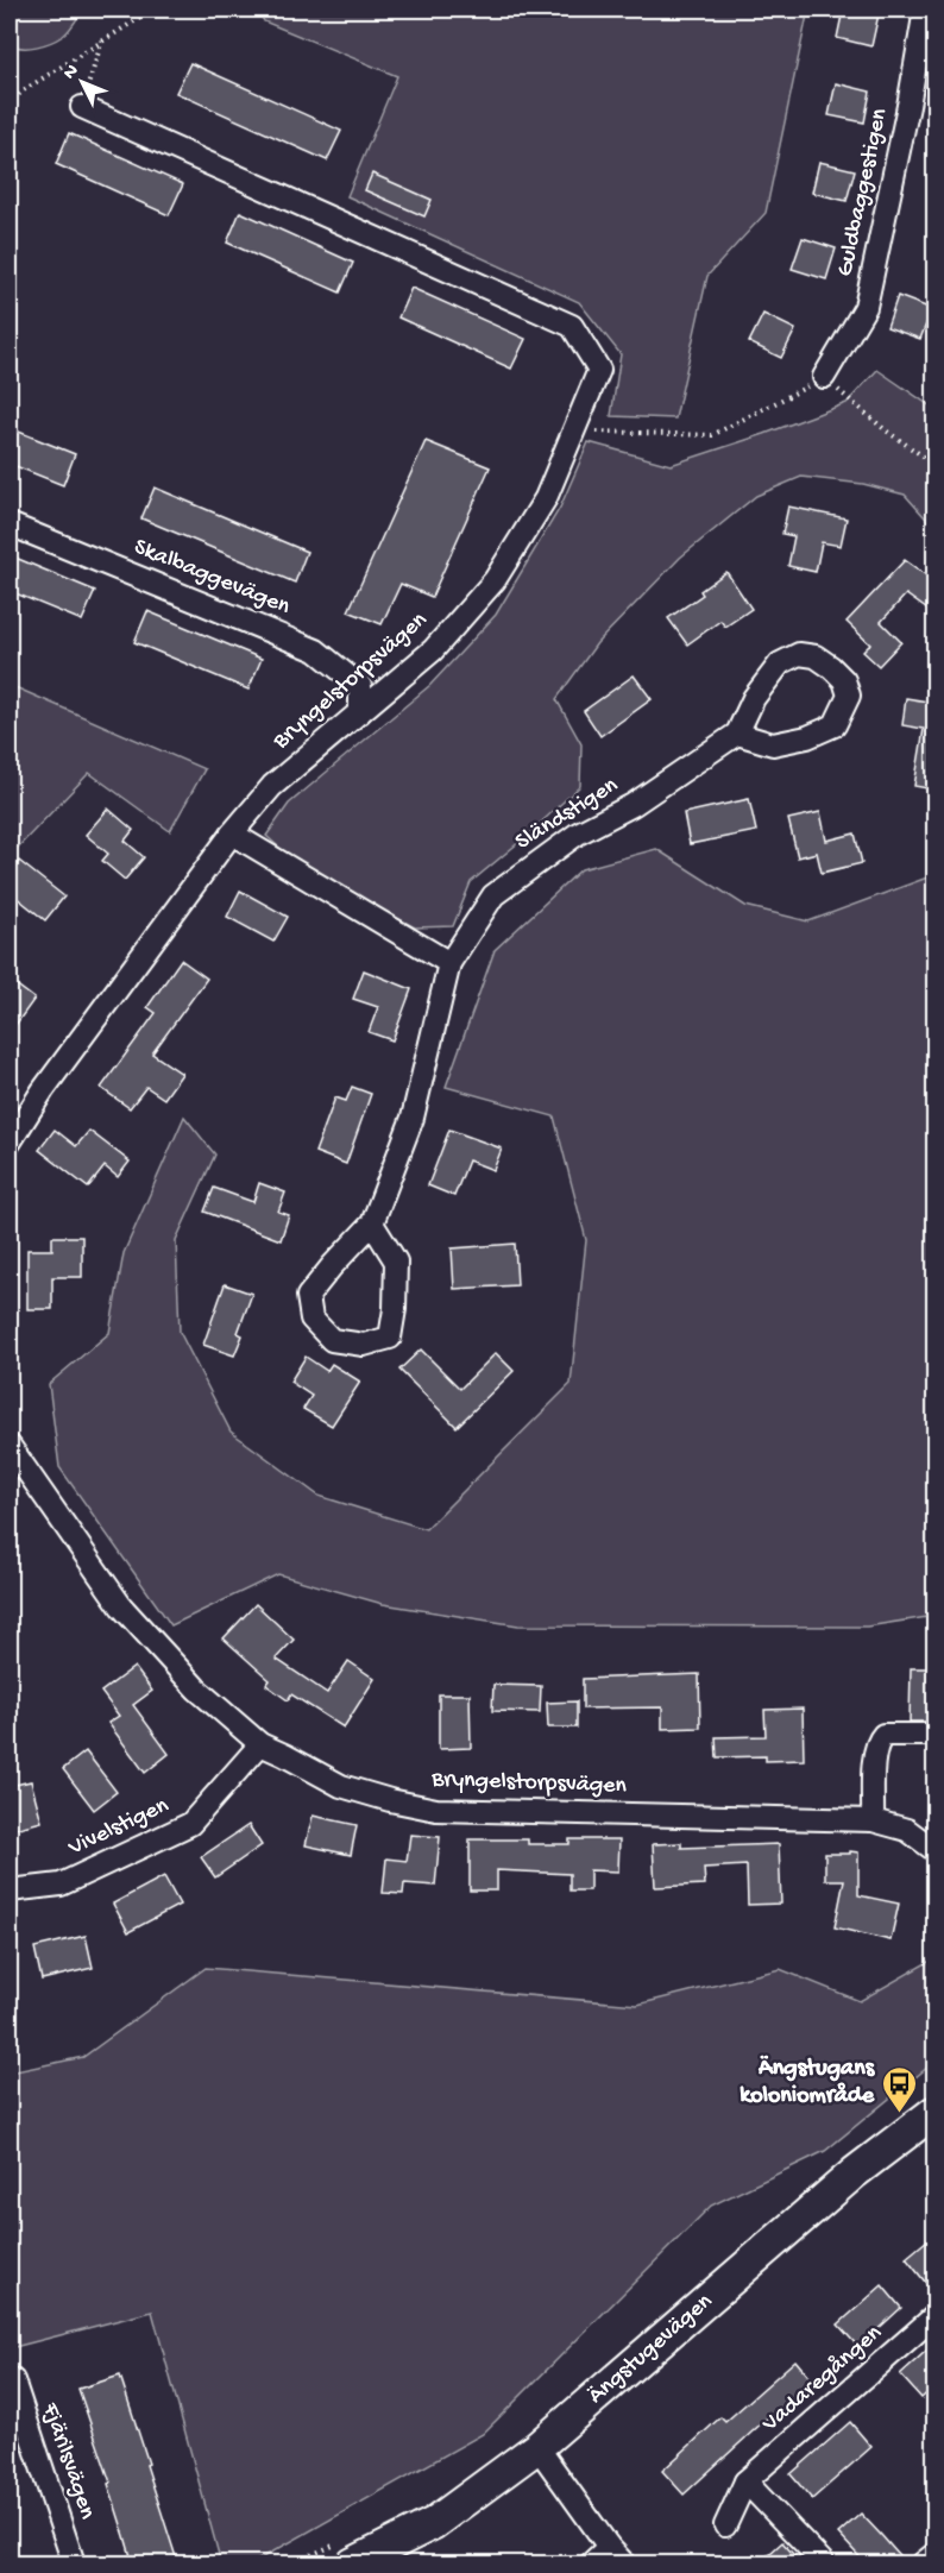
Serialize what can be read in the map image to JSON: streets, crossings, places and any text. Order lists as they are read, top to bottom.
{
  "streets": {
    "street": [
      "Guldbaggestigen",
      "Skalbaggevägen",
      "Bryngelstorpsvägen",
      "Sländstigen",
      "Vivelstigen",
      "Ängstugevägen",
      "Vadaregången",
      "Fjärilsvägen"
    ]
  },
  "crossings": [
    ["Skalbaggevägen", "Bryngelstorpsvägen"],
    ["Bryngelstorpsvägen", "Vivelstigen"]
  ],
  "places": {
    "bus stop": ["Ängstugans koloniområde"]
  },
  "north": "top left"
}
